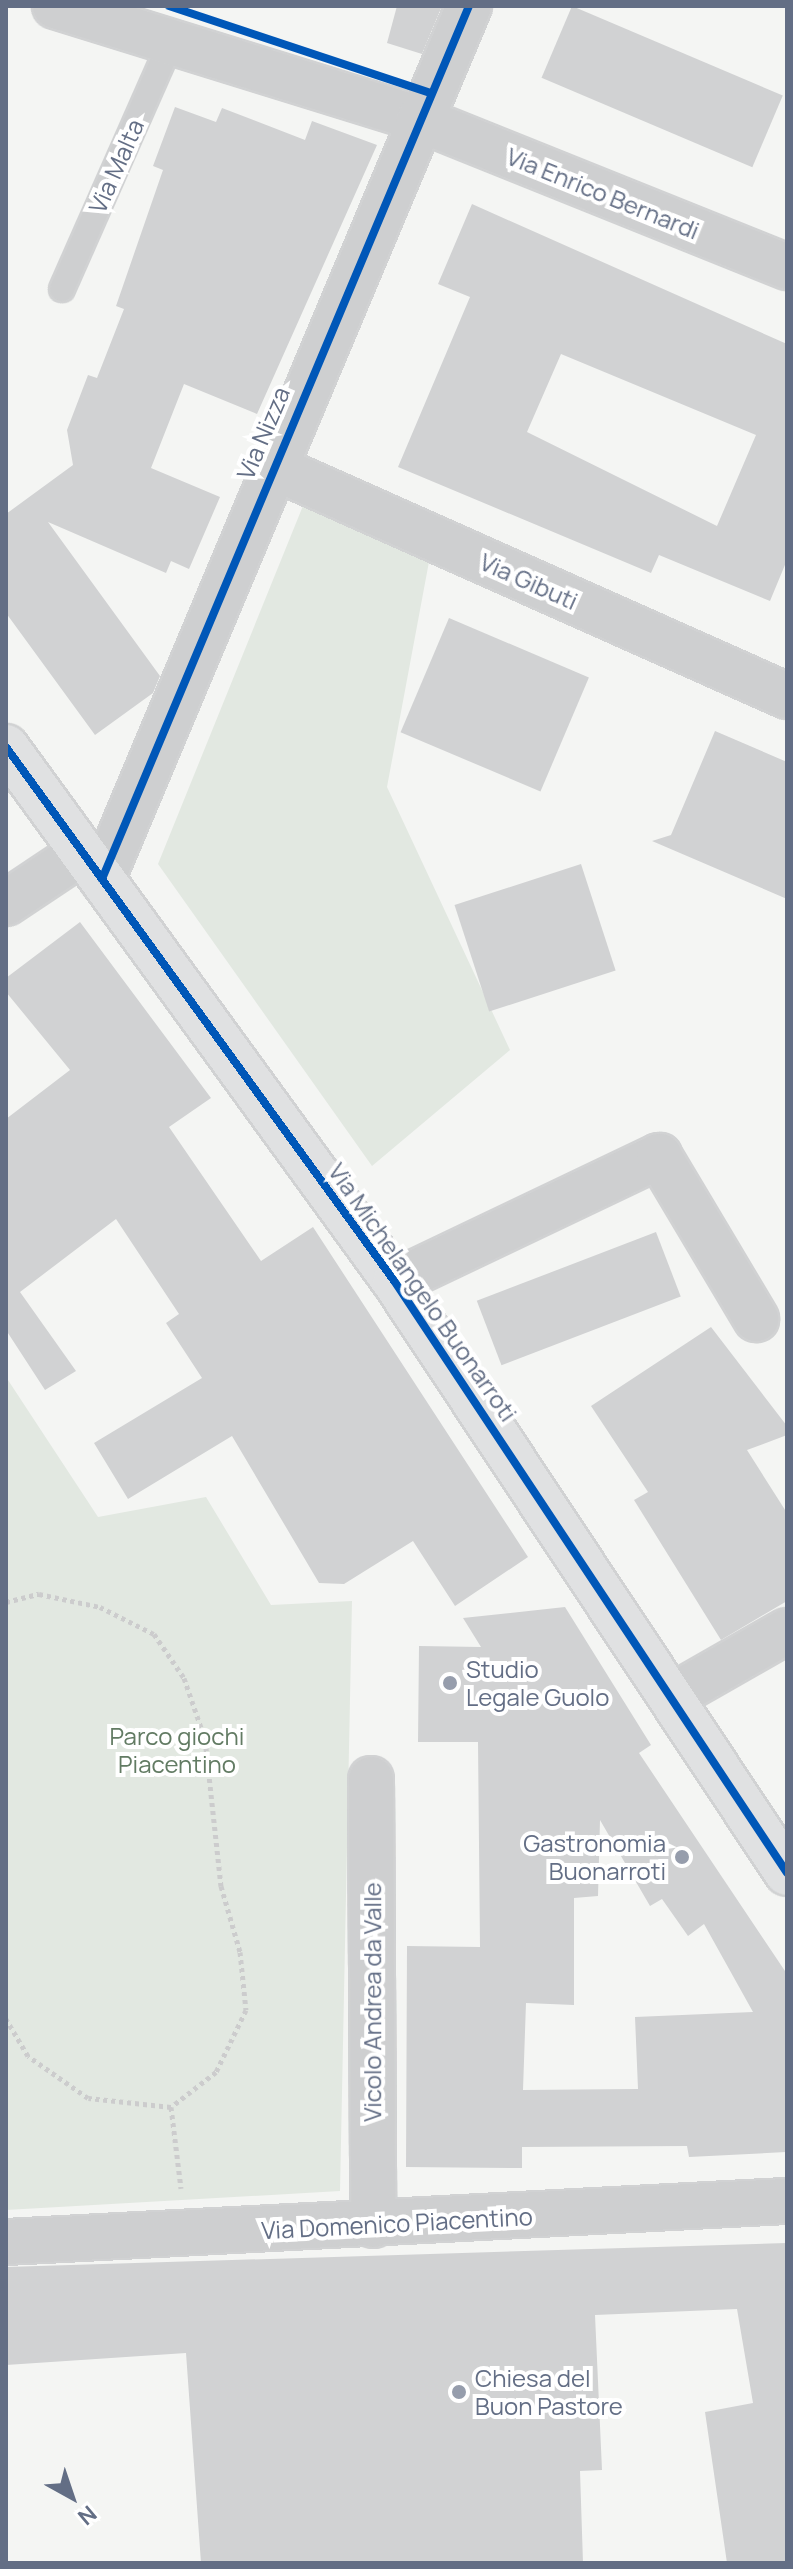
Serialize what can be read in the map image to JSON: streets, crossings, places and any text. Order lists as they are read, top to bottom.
{
  "streets": {
    "street": [
      "Via Enrico Bernardi",
      "Via Nizza",
      "Via Gibuti",
      "Via Michelangelo Buonarroti",
      "Vicolo Andrea da Valle",
      "Via Domenico Piacentino"
    ],
    "lane": ["Via Malta"]
  },
  "crossings": [
    ["Via Enrico Bernardi", "Via Nizza"],
    ["Via Nizza", "Via Gibuti"],
    ["Via Nizza", "Via Michelangelo Buonarroti"],
    ["Vicolo Andrea da Valle", "Via Domenico Piacentino"]
  ],
  "parks": ["Parco giochi Piacentino"],
  "places": ["Studio Legale Guolo", "Gastronomia Buonarroti", "Chiesa del Buon Pastore"],
  "north": "bottom right"
}
